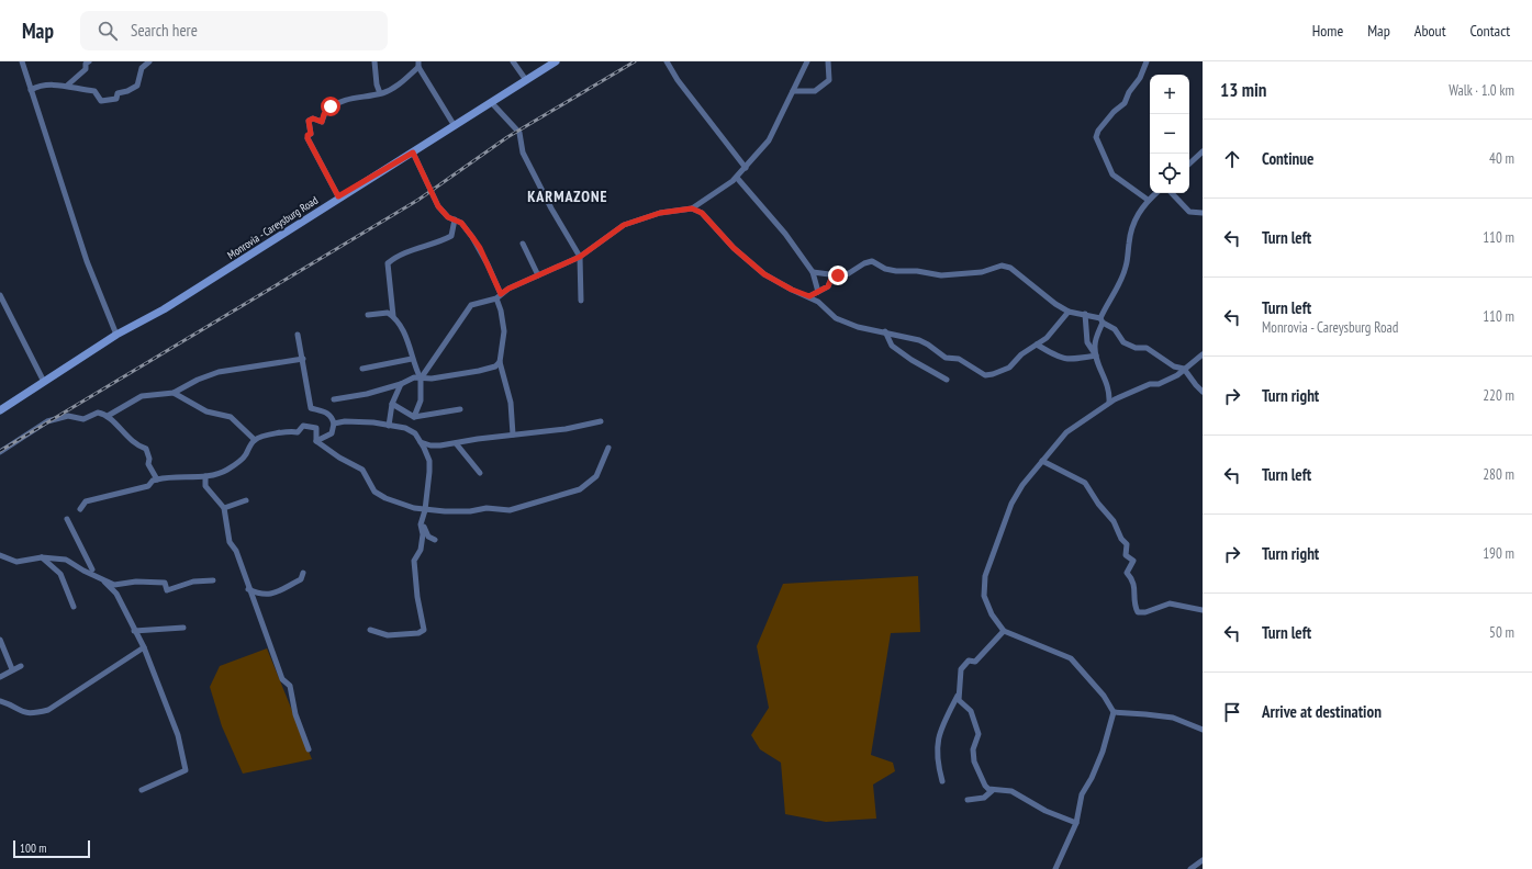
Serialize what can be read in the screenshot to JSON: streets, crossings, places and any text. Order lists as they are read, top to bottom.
{
  "streets": {
    "main road": ["Monrovia - Careysburg Road"]
  },
  "districts": ["KARMAZONE"],
  "scale_bar": "100 m",
  "page": {
    "header": "Map",
    "search": "Search here",
    "nav": [
      "Home",
      "Map",
      "About",
      "Contact"
    ],
    "heading": ["13 min", "Walk · 1.0 km"],
    "map_buttons": ["+", "−"],
    "list": [
      ["Continue", "40 m"],
      ["Turn left", "110 m"],
      ["Turn left", "Monrovia - Careysburg Road", "110 m"],
      ["Turn right", "220 m"],
      ["Turn left", "280 m"],
      ["Turn right", "190 m"],
      ["Turn left", "50 m"],
      "Arrive at destination"
    ],
    "scale": "100 m"
  }
}
